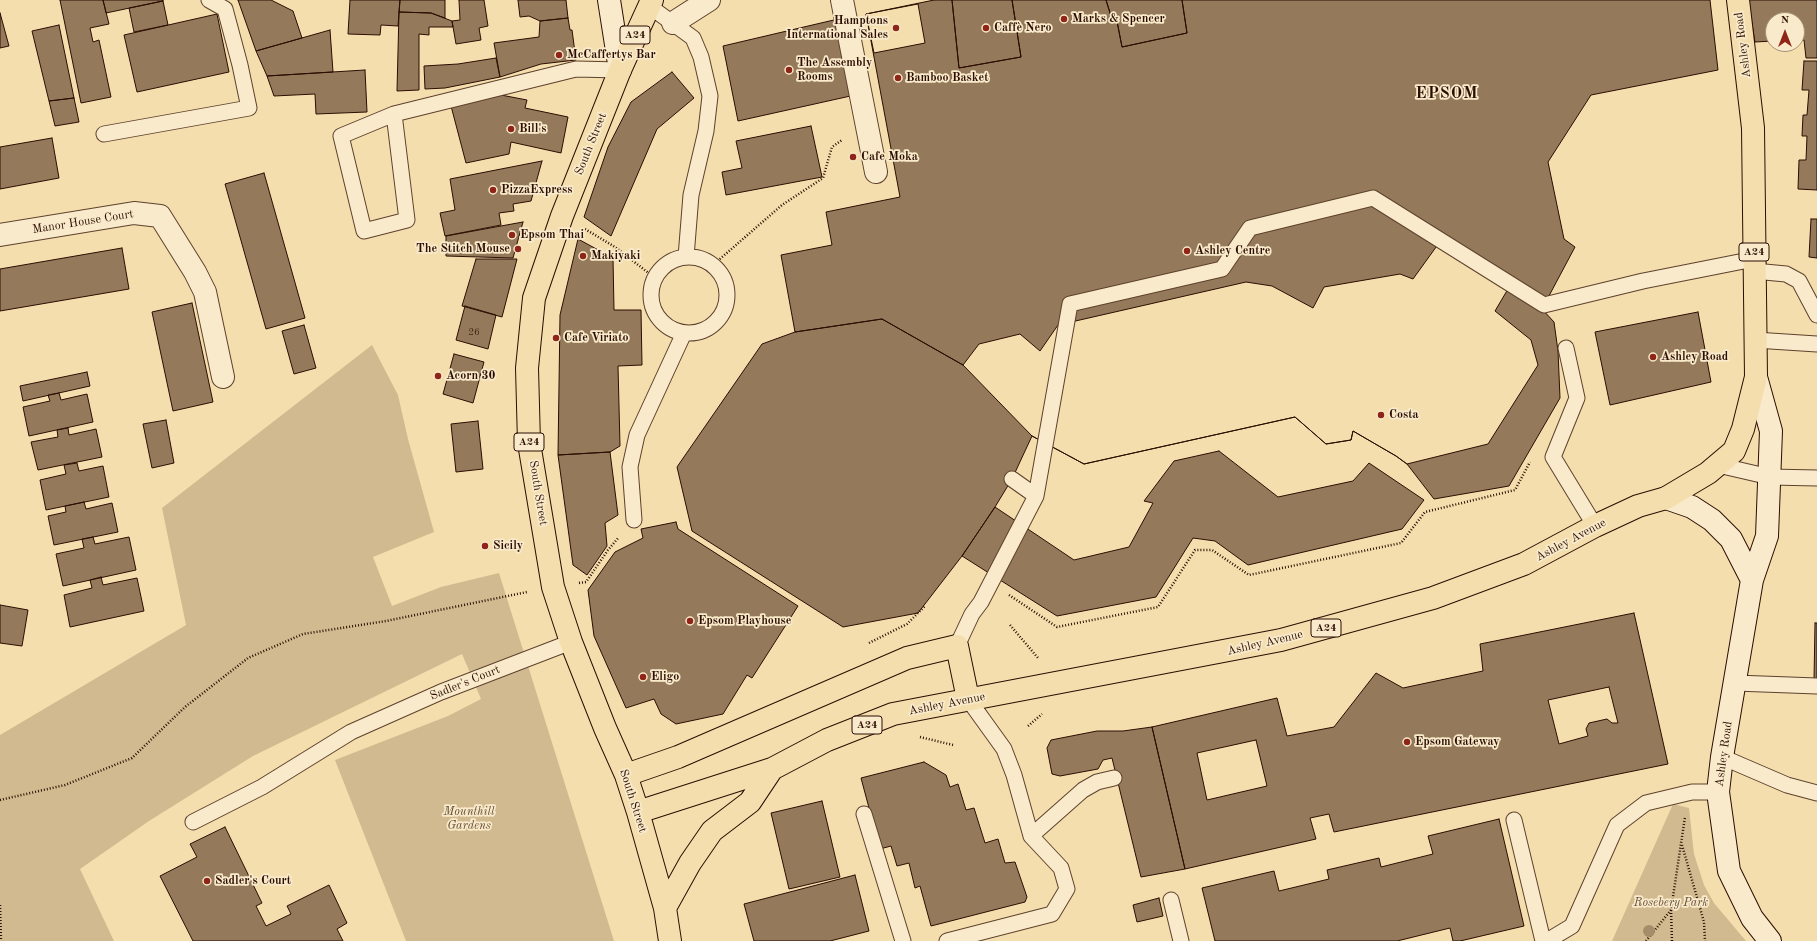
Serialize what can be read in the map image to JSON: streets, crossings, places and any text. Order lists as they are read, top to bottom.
{
  "streets": {
    "highway": [
      "A24",
      "Ashley Road",
      "South Street",
      "Ashley Avenue"
    ],
    "main road": ["Manor House Court"],
    "lane": ["Sadler's Court"]
  },
  "crossings": [
    ["Ashley Road", "Ashley Avenue"],
    ["South Street", "Ashley Avenue"],
    ["South Street", "Sadler's Court"]
  ],
  "districts": ["EPSOM"],
  "parks": ["Mounthill Gardens", "Rosebery Park"],
  "places": [
    "Marks & Spencer",
    "Hamptons International Sales",
    "Caffè Nero",
    "McCaffertys Bar",
    "The Assembly Rooms",
    "Bamboo Basket",
    "Bill's",
    "Cafe Moka",
    "PizzaExpress",
    "Epsom Thai",
    "The Stitch Mouse",
    "Ashley Centre",
    "Makiyaki",
    "Cafe Viriato",
    "Ashley Road",
    "Acorn 30",
    "Costa",
    "Sicily",
    "Epsom Playhouse",
    "Eligo",
    "Epsom Gateway",
    "Sadler's Court"
  ],
  "house_numbers": ["26"],
  "north": "top"
}
